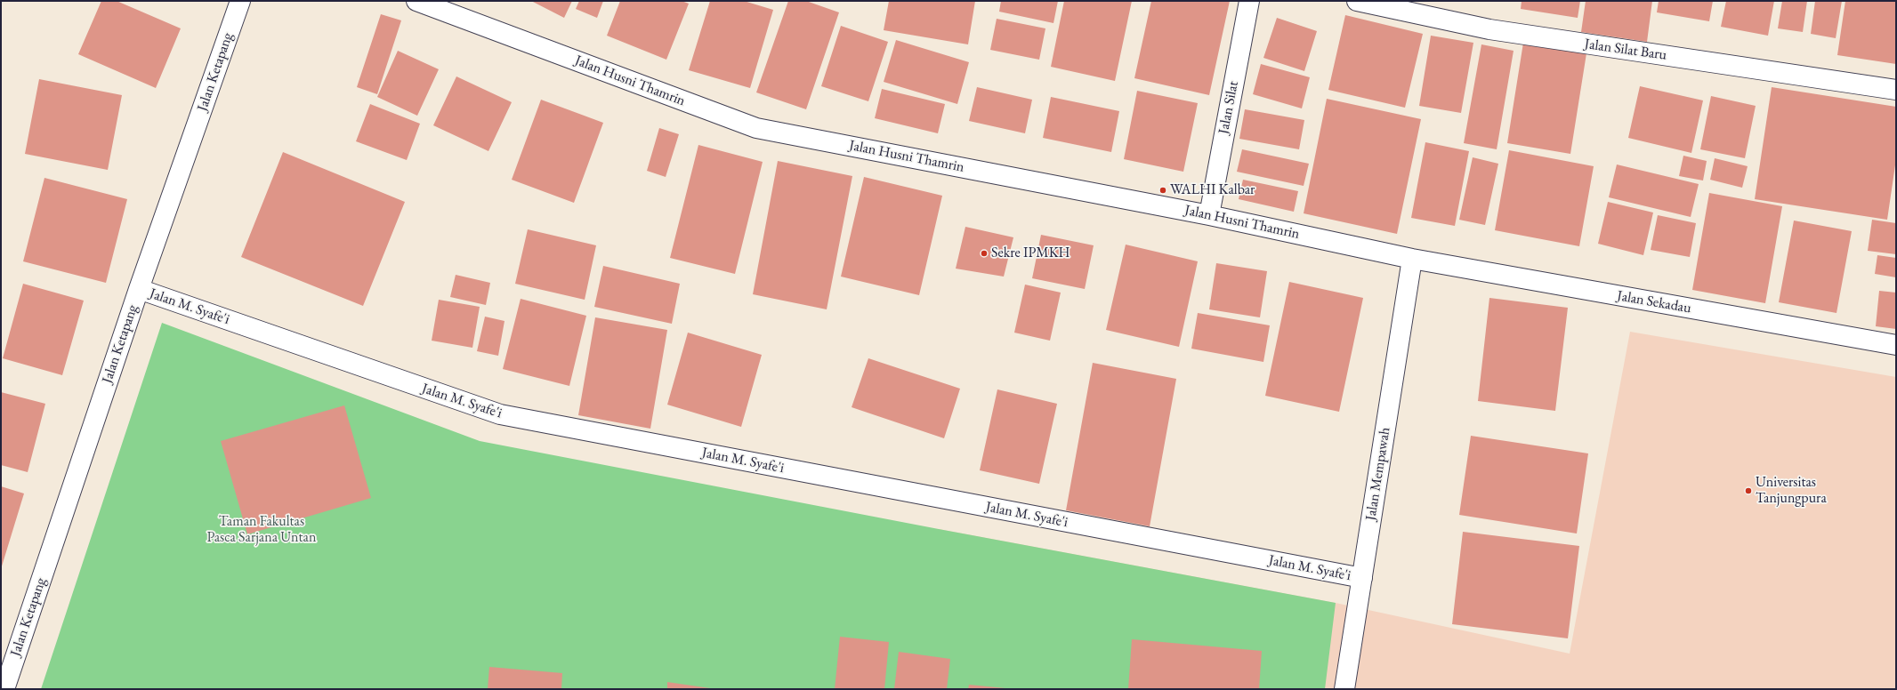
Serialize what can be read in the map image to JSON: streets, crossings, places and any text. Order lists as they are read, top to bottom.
{
  "streets": {
    "street": [
      "Jalan Silat Baru",
      "Jalan Ketapang",
      "Jalan Husni Thamrin",
      "Jalan Silat",
      "Jalan Sekadau",
      "Jalan M. Syafe'i",
      "Jalan Mempawah"
    ]
  },
  "crossings": [
    ["Jalan Ketapang", "Jalan M. Syafe'i"],
    ["Jalan Husni Thamrin", "Jalan Silat"],
    ["Jalan Husni Thamrin", "Jalan Sekadau"],
    ["Jalan Husni Thamrin", "Jalan Mempawah"],
    ["Jalan Sekadau", "Jalan Mempawah"],
    ["Jalan M. Syafe'i", "Jalan Mempawah"]
  ],
  "parks": ["Taman Fakultas Pasca Sarjana Untan"],
  "places": ["WALHI Kalbar", "Sekre IPMKH", "Universitas Tanjungpura"]
}
